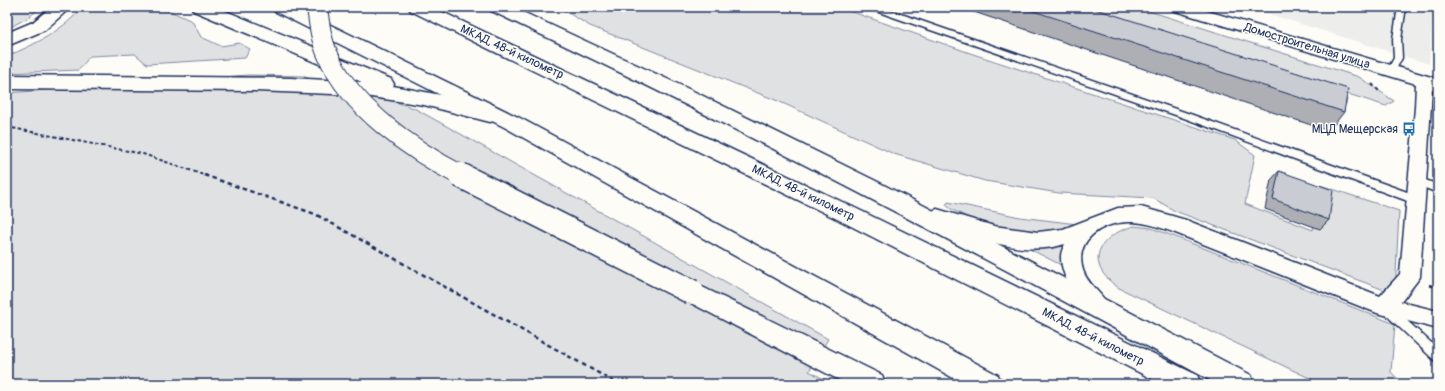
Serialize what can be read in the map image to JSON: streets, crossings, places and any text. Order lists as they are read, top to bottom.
{
  "streets": {
    "main road": ["МКАД, 48-й километр"],
    "street": ["Домостроительная улица"]
  },
  "places": {
    "bus stop": ["МЦД Мещерская"]
  }
}
